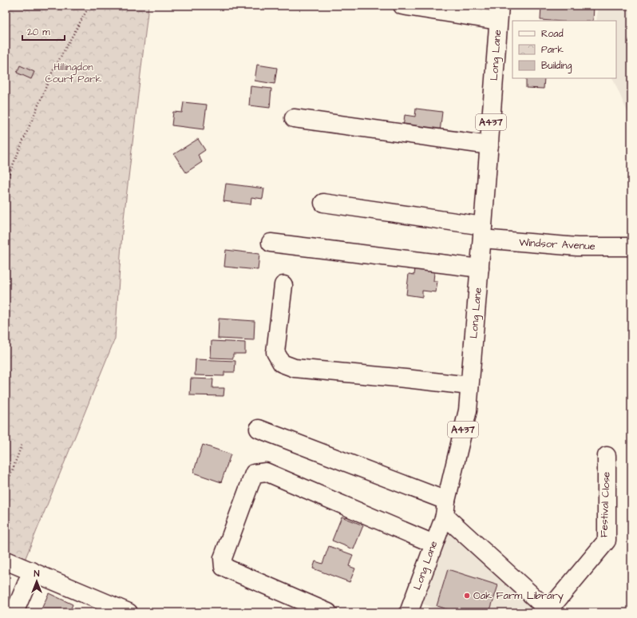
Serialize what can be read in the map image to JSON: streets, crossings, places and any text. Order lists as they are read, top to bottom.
{
  "streets": {
    "street": [
      "Long Lane",
      "A437",
      "Windsor Avenue",
      "Festival Close"
    ]
  },
  "crossings": [
    ["Long Lane", "Windsor Avenue"]
  ],
  "parks": ["Hillingdon Court Park"],
  "places": ["Oak Farm Library"],
  "legend": ["Road", "Park", "Building"],
  "scale_bar": "20 m",
  "north": "top"
}
